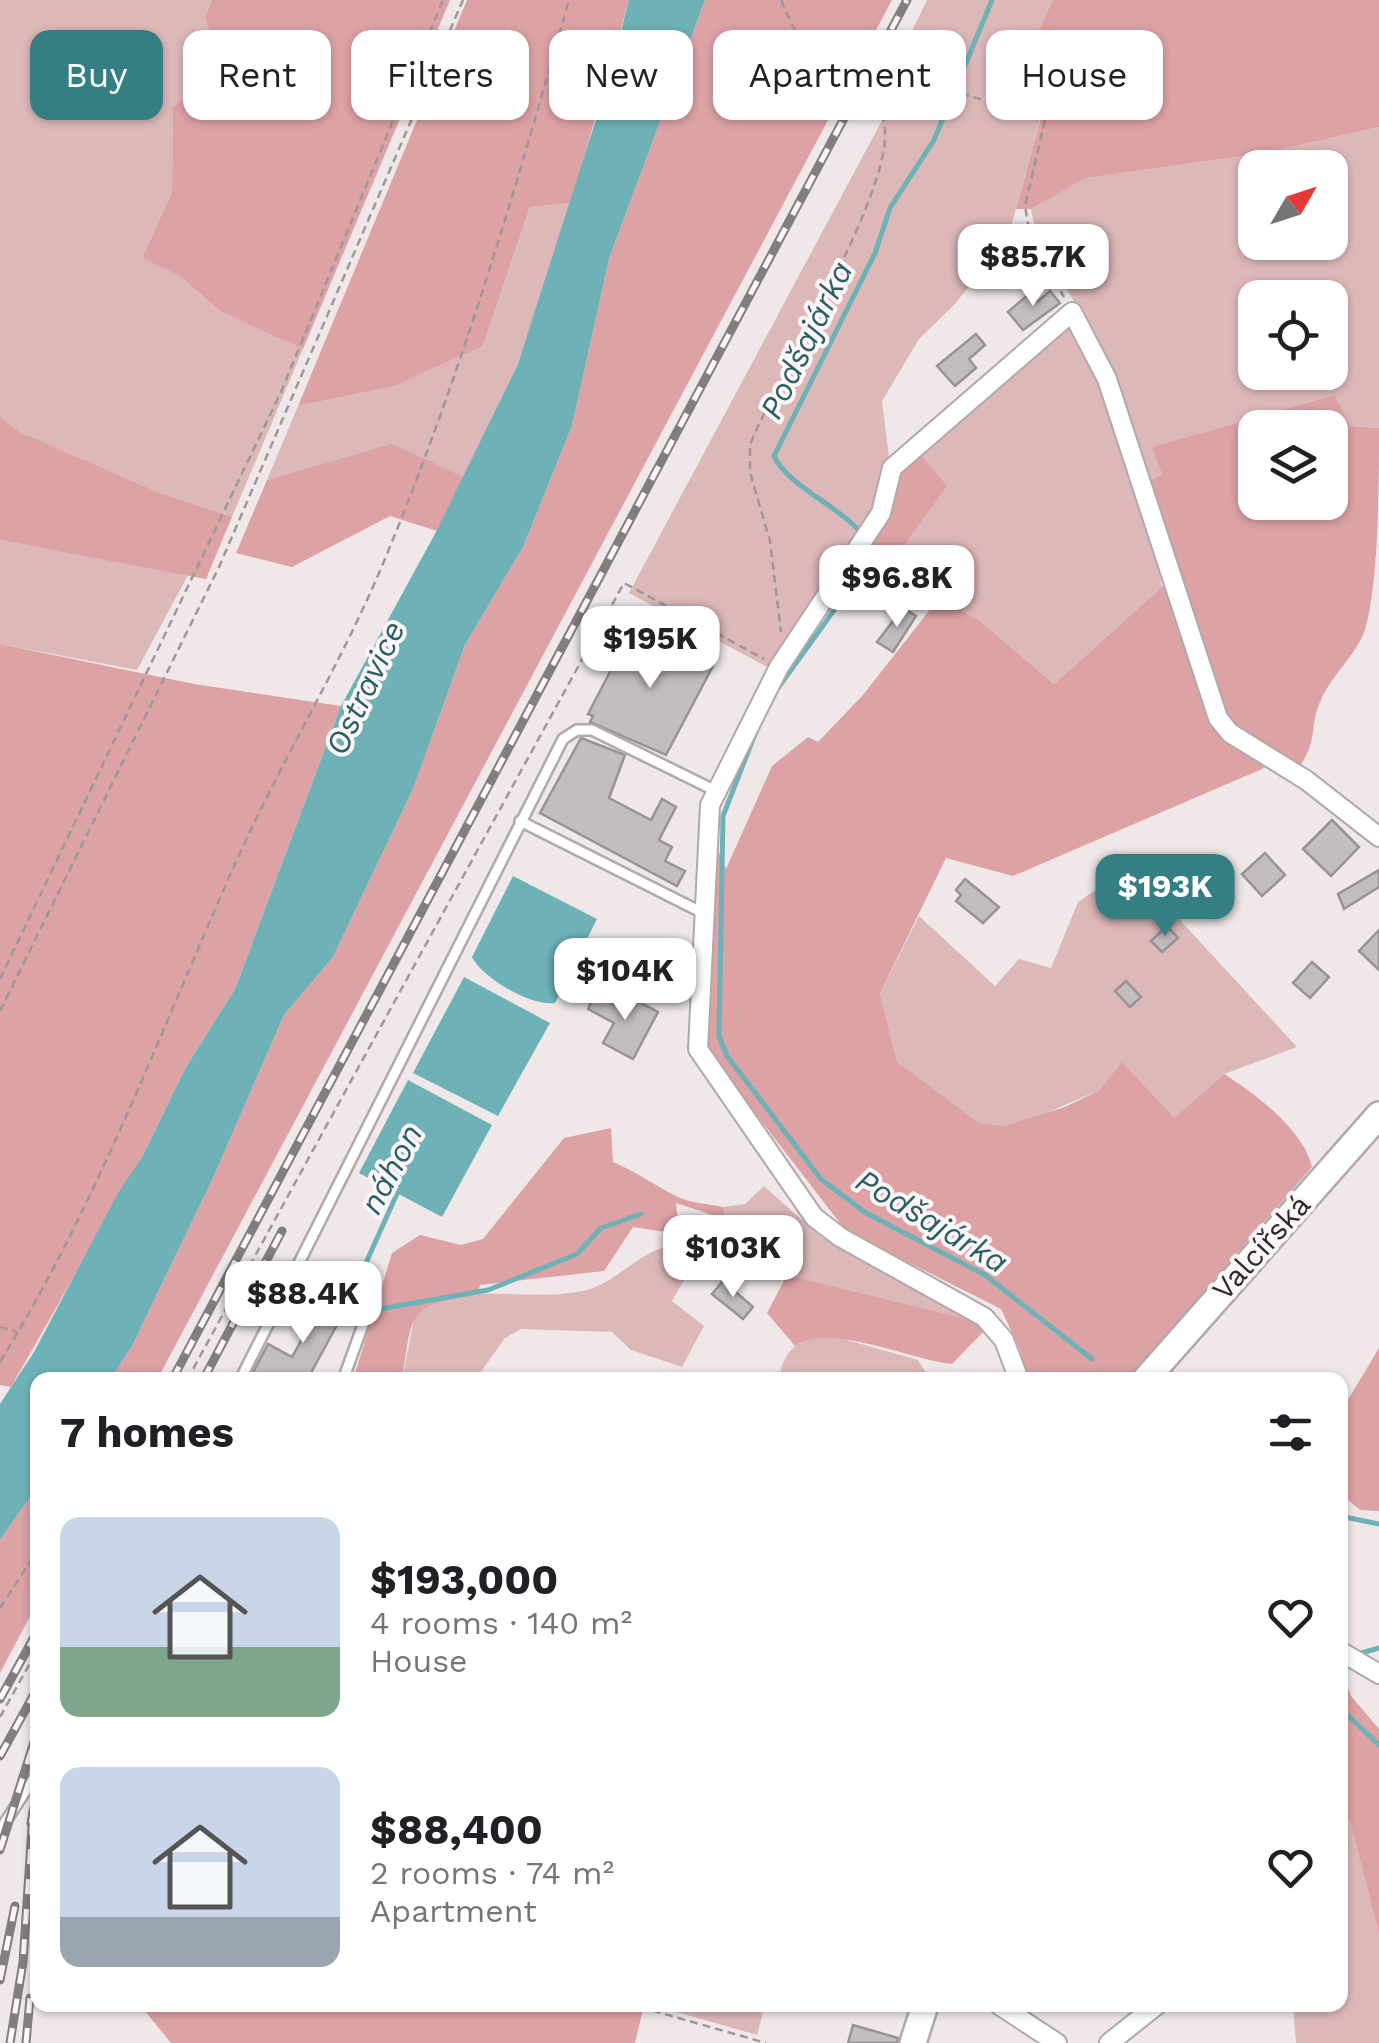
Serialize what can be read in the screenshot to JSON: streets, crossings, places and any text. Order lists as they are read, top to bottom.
{
  "streets": {
    "main road": ["Valcířská"]
  },
  "water": ["Podšajárka", "Ostravice", "náhon"],
  "north": "top right",
  "page": {
    "chip": [
      "Buy",
      "Rent",
      "Filters",
      "New",
      "Apartment",
      "House"
    ],
    "price": [
      "$85.7K",
      "$96.8K",
      "$195K",
      "$193K",
      "$104K",
      "$103K",
      "$88.4K"
    ],
    "heading": "7 homes",
    "list": [
      {
        "name": "$193,000",
        "note": "4 rooms · 140 m² · House"
      },
      {
        "name": "$88,400",
        "note": "2 rooms · 74 m² · Apartment"
      }
    ]
  }
}
